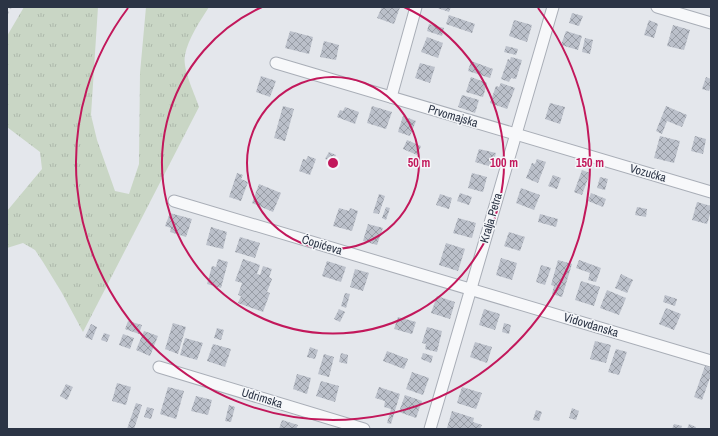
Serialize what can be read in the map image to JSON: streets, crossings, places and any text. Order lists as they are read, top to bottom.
{
  "streets": {
    "street": [
      "Prvomajska",
      "Vozućka",
      "Kralja Petra",
      "Ćopićeva",
      "Vidovdanska",
      "Udrimska"
    ]
  },
  "crossings": [
    ["Prvomajska", "Vozućka"],
    ["Prvomajska", "Kralja Petra"],
    ["Vozućka", "Kralja Petra"],
    ["Kralja Petra", "Ćopićeva"],
    ["Kralja Petra", "Vidovdanska"],
    ["Ćopićeva", "Vidovdanska"]
  ],
  "rings": ["50 m", "100 m", "150 m"]
}
